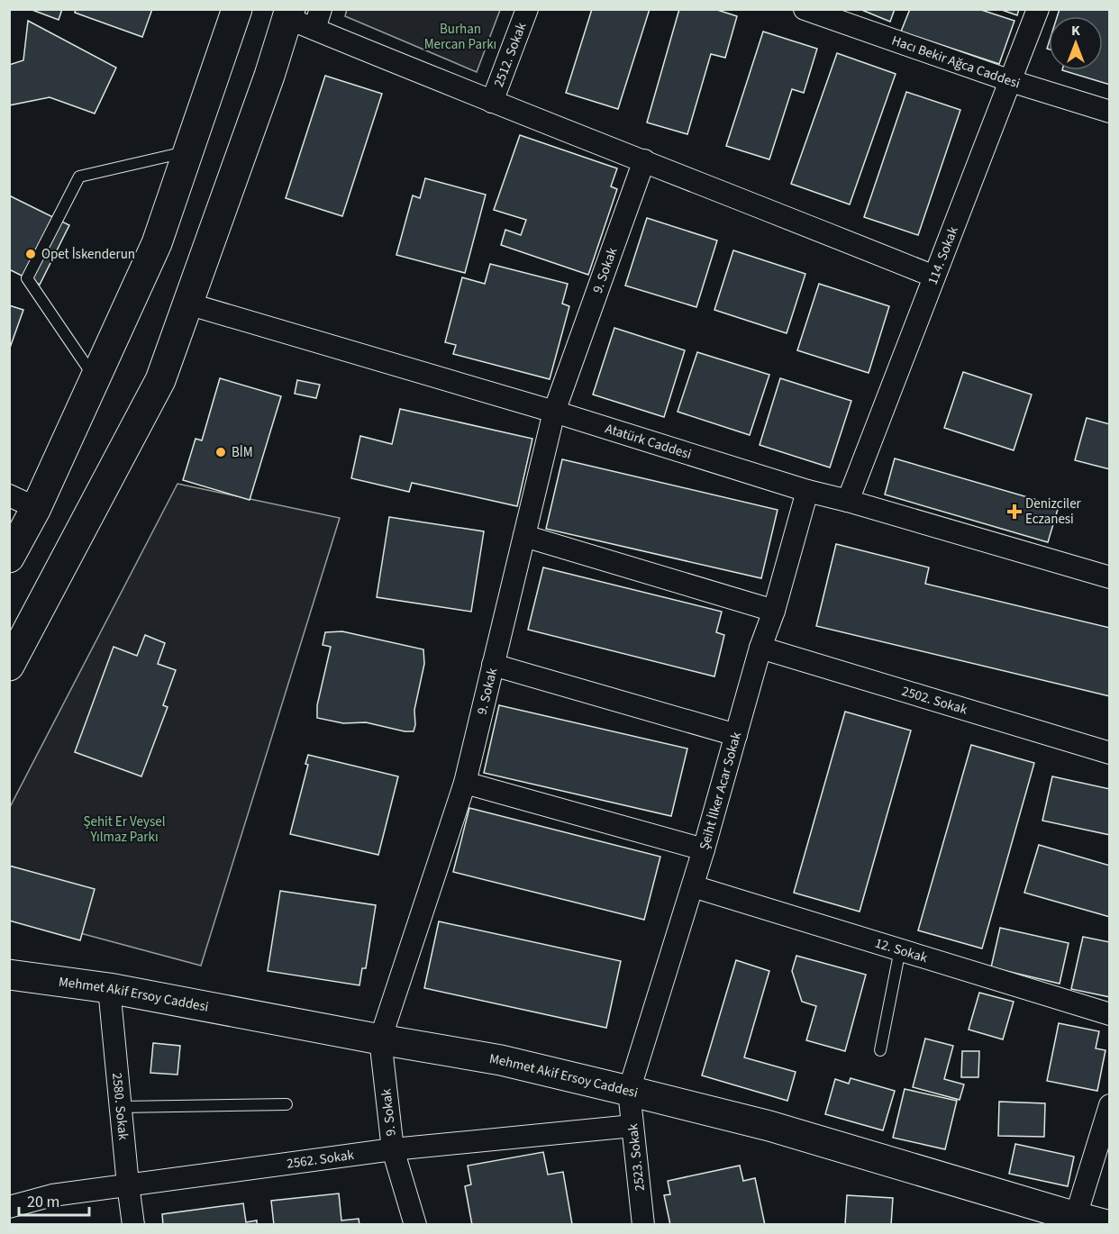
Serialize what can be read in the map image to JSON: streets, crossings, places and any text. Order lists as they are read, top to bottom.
{
  "streets": {
    "main road": ["Mehmet Akif Ersoy Caddesi"],
    "street": [
      "2512. Sokak",
      "Hacı Bekir Ağca Caddesi",
      "114. Sokak",
      "9. Sokak",
      "Atatürk Caddesi",
      "2502. Sokak",
      "Şeiht İlker Acar Sokak",
      "12. Sokak",
      "2580. Sokak",
      "2523. Sokak",
      "2562. Sokak"
    ]
  },
  "crossings": [
    ["Hacı Bekir Ağca Caddesi", "114. Sokak"],
    ["114. Sokak", "Atatürk Caddesi"],
    ["9. Sokak", "Atatürk Caddesi"],
    ["9. Sokak", "Mehmet Akif Ersoy Caddesi"],
    ["9. Sokak", "2562. Sokak"],
    ["Atatürk Caddesi", "Şeiht İlker Acar Sokak"],
    ["2502. Sokak", "Şeiht İlker Acar Sokak"],
    ["Şeiht İlker Acar Sokak", "12. Sokak"],
    ["Şeiht İlker Acar Sokak", "Mehmet Akif Ersoy Caddesi"],
    ["Şeiht İlker Acar Sokak", "2523. Sokak"],
    ["Mehmet Akif Ersoy Caddesi", "2580. Sokak"],
    ["Mehmet Akif Ersoy Caddesi", "2523. Sokak"],
    ["2580. Sokak", "2562. Sokak"],
    ["2523. Sokak", "2562. Sokak"]
  ],
  "parks": ["Burhan Mercan Parkı", "Şehit Er Veysel Yılmaz Parkı"],
  "places": {
    "other": ["Opet İskenderun", "BİM"],
    "health": ["Denizciler Eczanesi"]
  },
  "scale_bar": "20 m",
  "north": "top"
}
